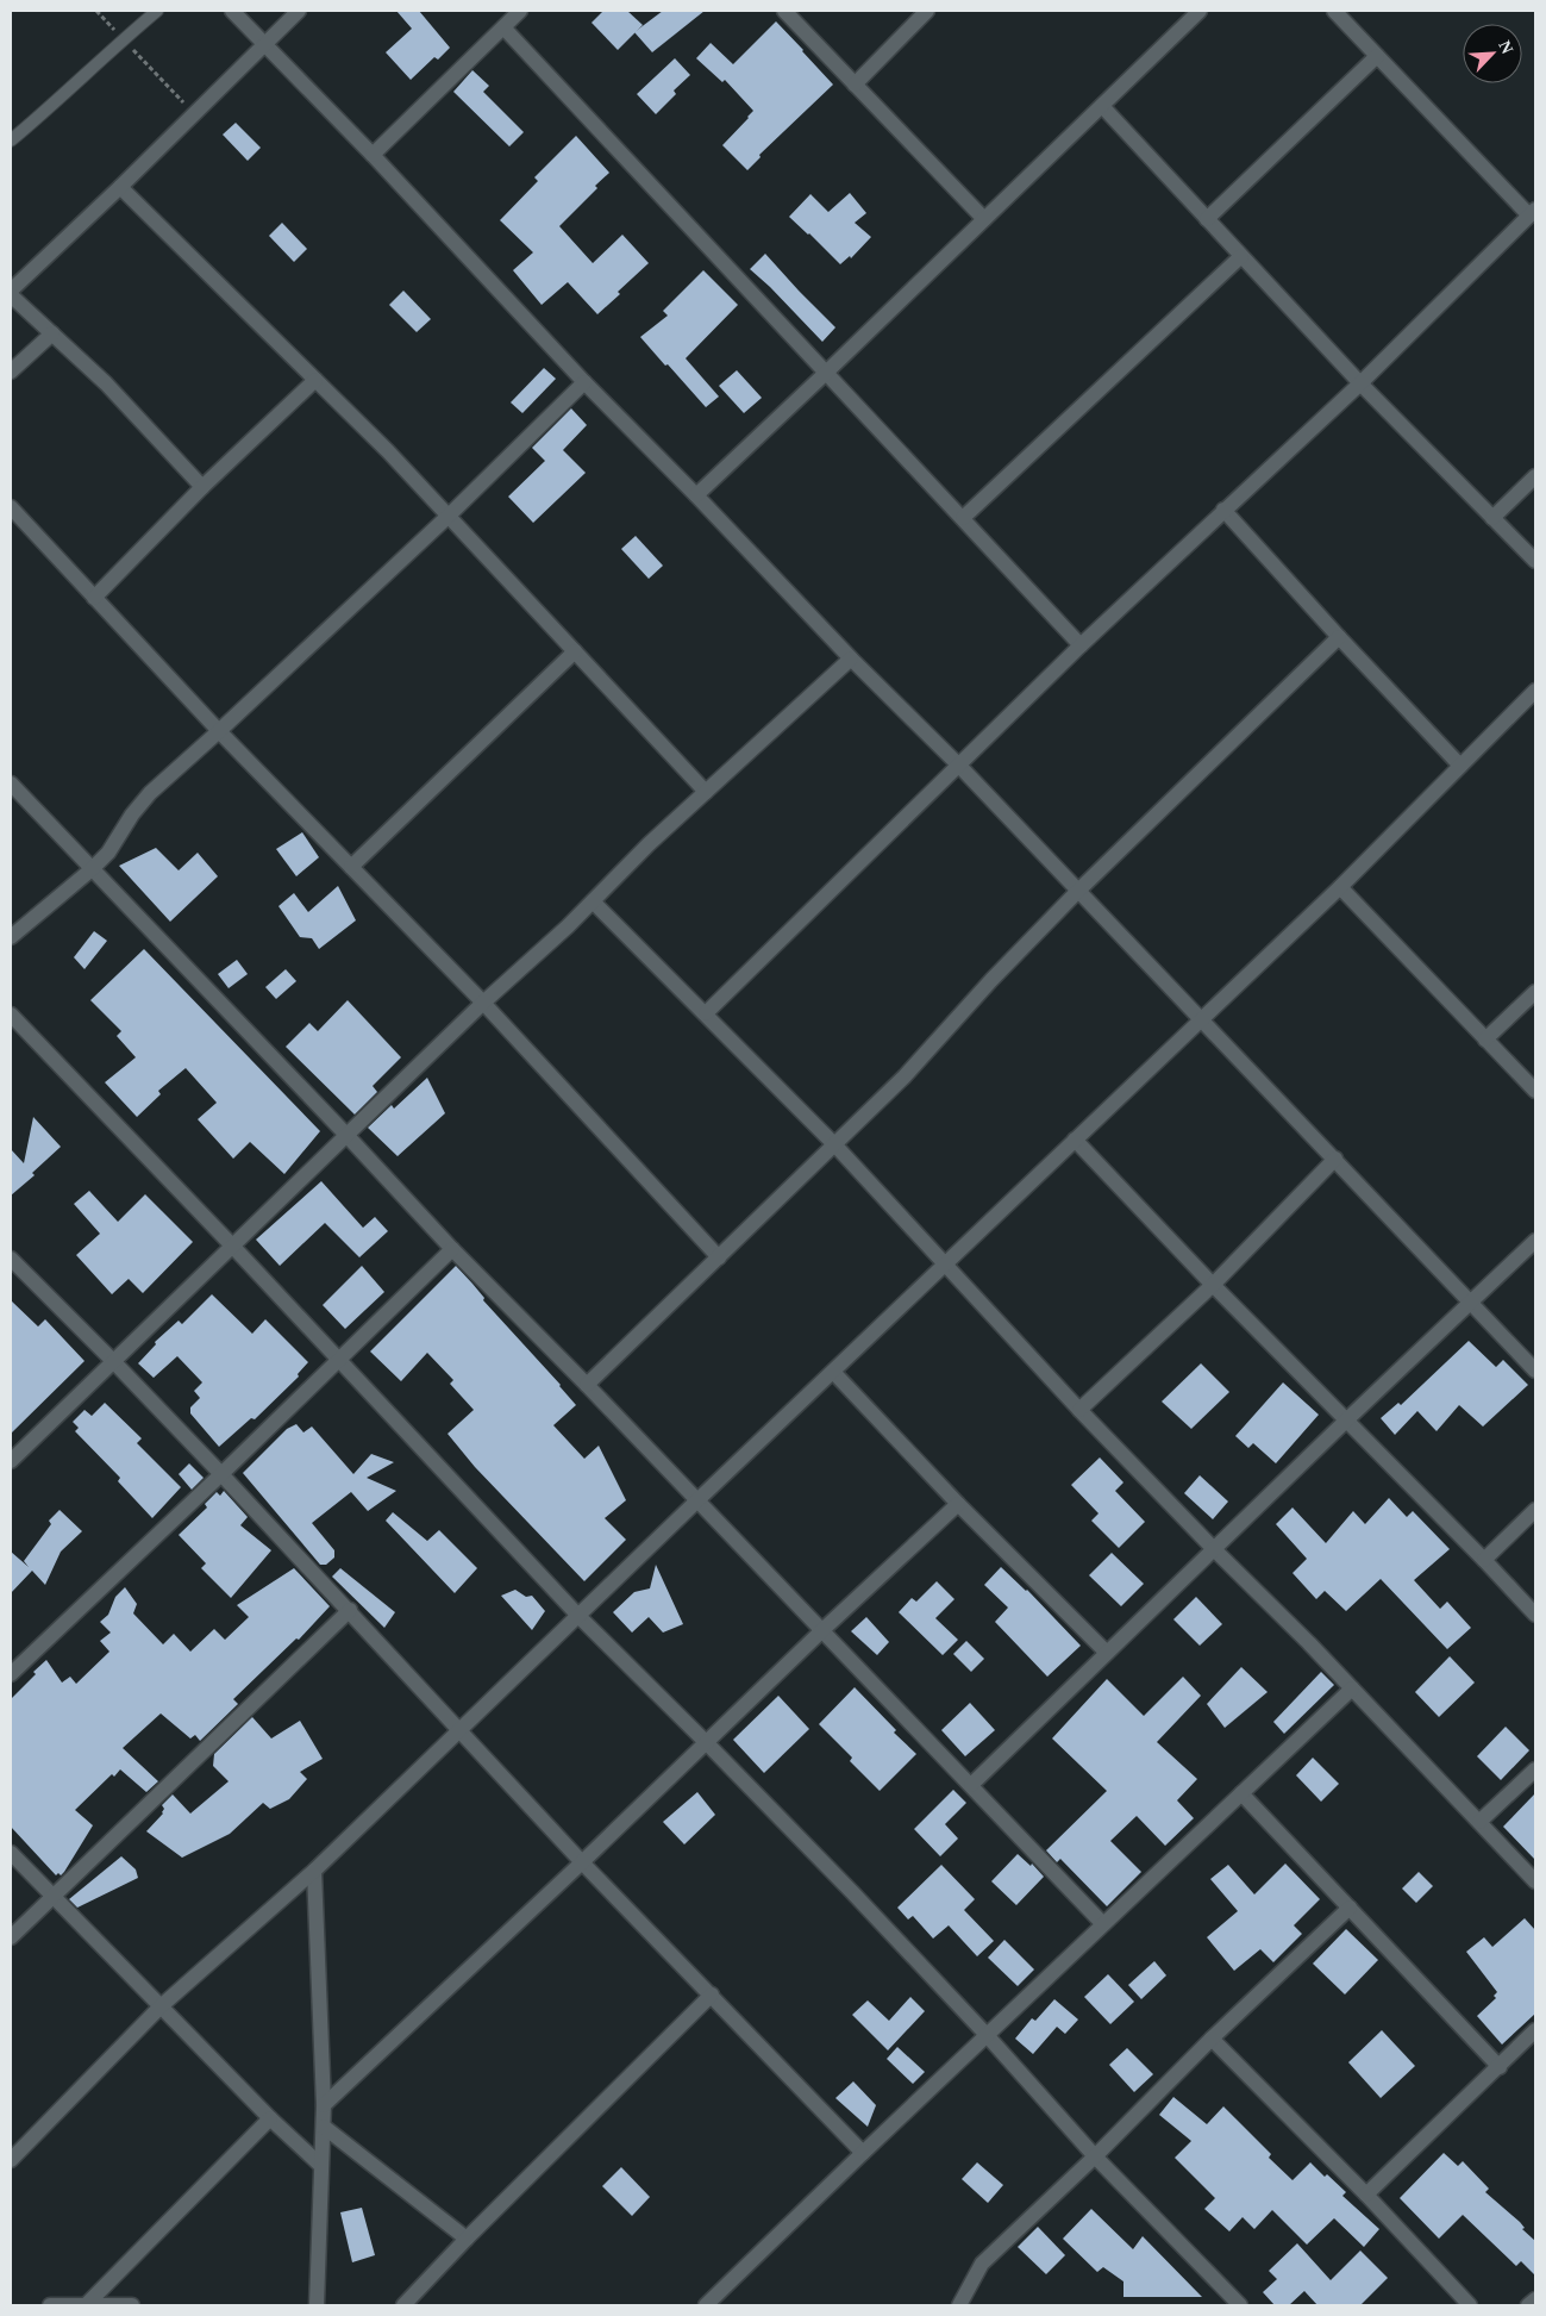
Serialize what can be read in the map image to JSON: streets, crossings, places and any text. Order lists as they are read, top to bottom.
{
  "north": "top right"
}
